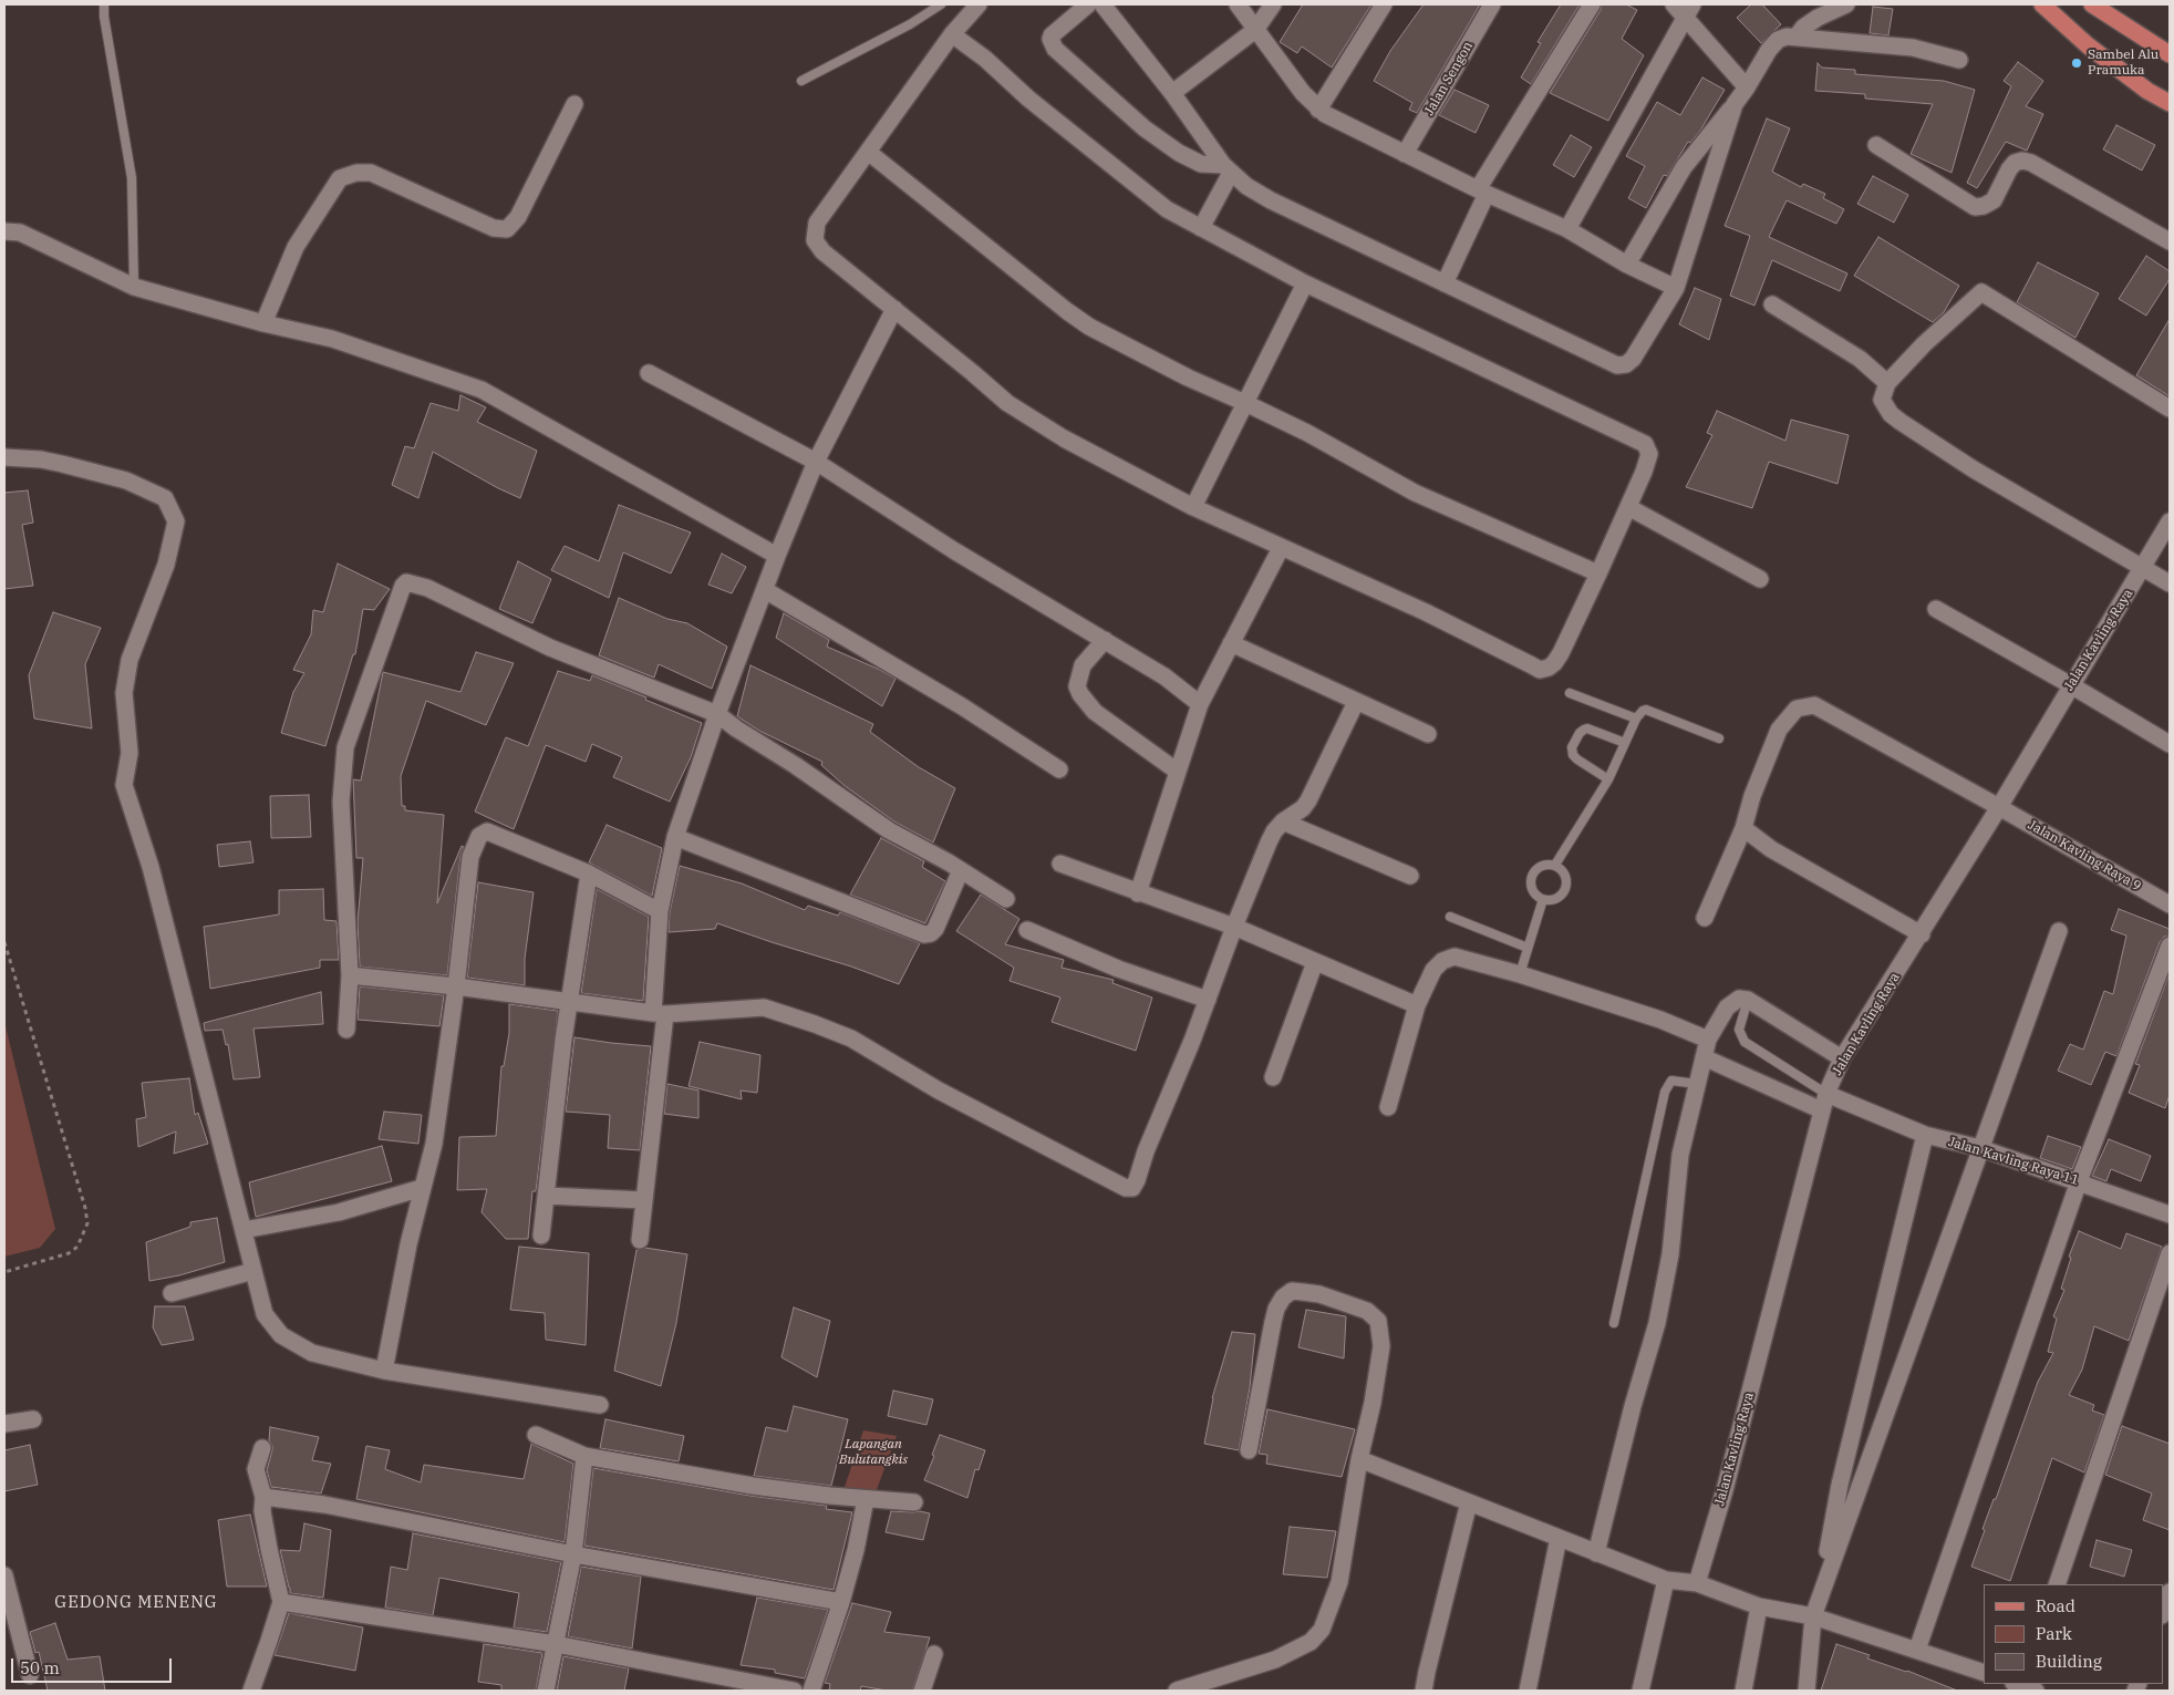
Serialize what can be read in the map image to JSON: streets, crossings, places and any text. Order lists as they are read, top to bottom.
{
  "streets": {
    "street": [
      "Jalan Sengon",
      "Jalan Kavling Raya",
      "Jalan Kavling Raya 9",
      "Jalan Kavling Raya 11"
    ]
  },
  "crossings": [
    ["Jalan Kavling Raya", "Jalan Kavling Raya 9"],
    ["Jalan Kavling Raya", "Jalan Kavling Raya 11"]
  ],
  "districts": ["GEDONG MENENG"],
  "parks": ["Lapangan Bulutangkis"],
  "places": ["Sambel Alu Pramuka"],
  "legend": ["Road", "Park", "Building"],
  "scale_bar": "50 m"
}
